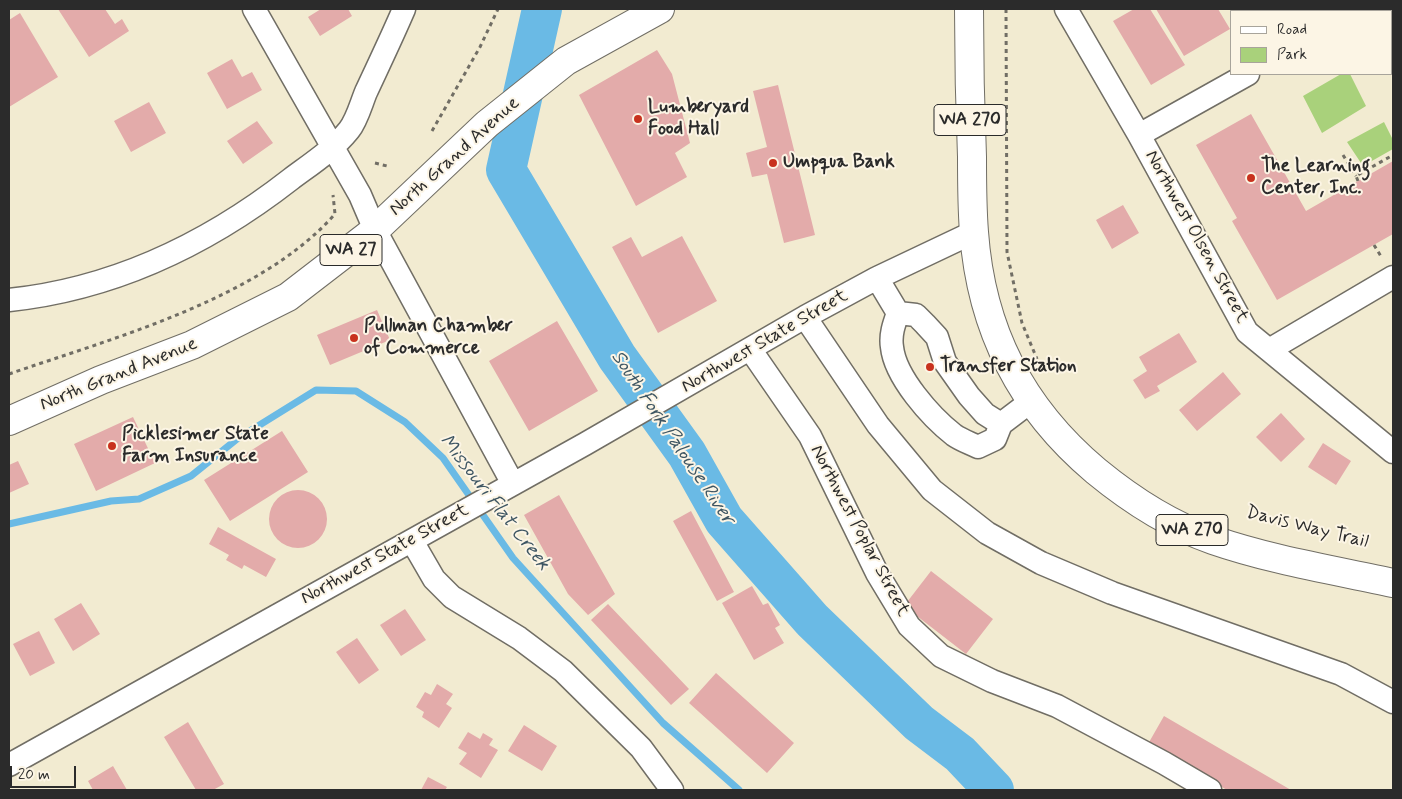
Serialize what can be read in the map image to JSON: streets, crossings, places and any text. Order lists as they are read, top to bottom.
{
  "streets": {
    "main road": ["WA 270", "North Grand Avenue", "WA 27"],
    "street": ["Northwest Olsen Street", "Northwest State Street", "Northwest Poplar Street"]
  },
  "crossings": [
    ["WA 270", "Northwest State Street"],
    ["Northwest State Street", "Northwest Poplar Street"]
  ],
  "water": ["South Fork Palouse River", "Missouri Flat Creek"],
  "places": [
    "Lumberyard Food Hall",
    "Umpqua Bank",
    "The Learning Center, Inc.",
    "Pullman Chamber of Commerce",
    "Transfer Station",
    "Picklesimer State Farm Insurance"
  ],
  "legend": ["Road", "Park"],
  "scale_bar": "20 m"
}
